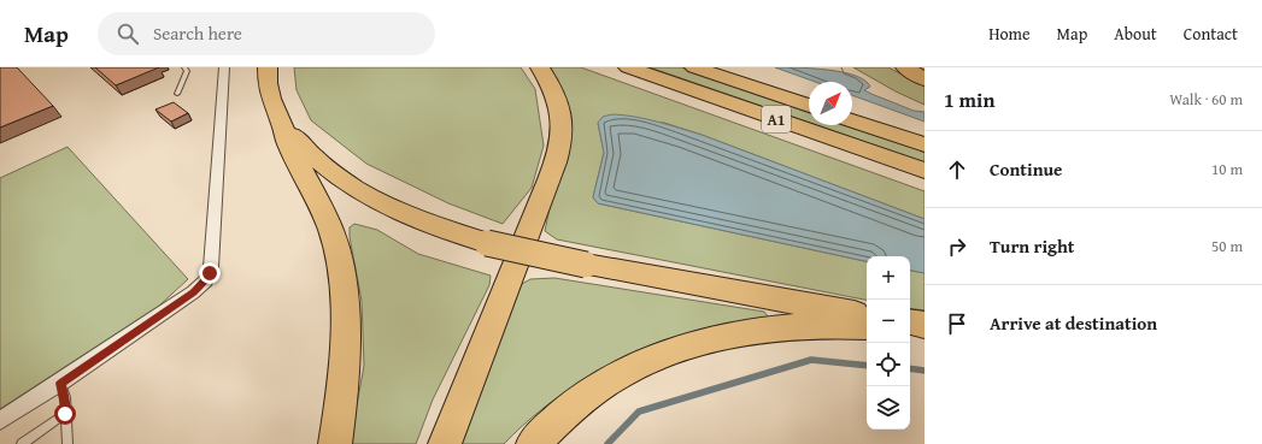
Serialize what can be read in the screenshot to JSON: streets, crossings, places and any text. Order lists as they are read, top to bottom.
{
  "streets": {
    "highway": ["Α1"]
  },
  "north": "top right",
  "page": {
    "header": "Map",
    "search": "Search here",
    "nav": [
      "Home",
      "Map",
      "About",
      "Contact"
    ],
    "heading": ["1 min", "Walk · 60 m"],
    "list": [
      ["Continue", "10 m"],
      ["Turn right", "50 m"],
      "Arrive at destination"
    ],
    "map_buttons": ["+", "−"]
  }
}
